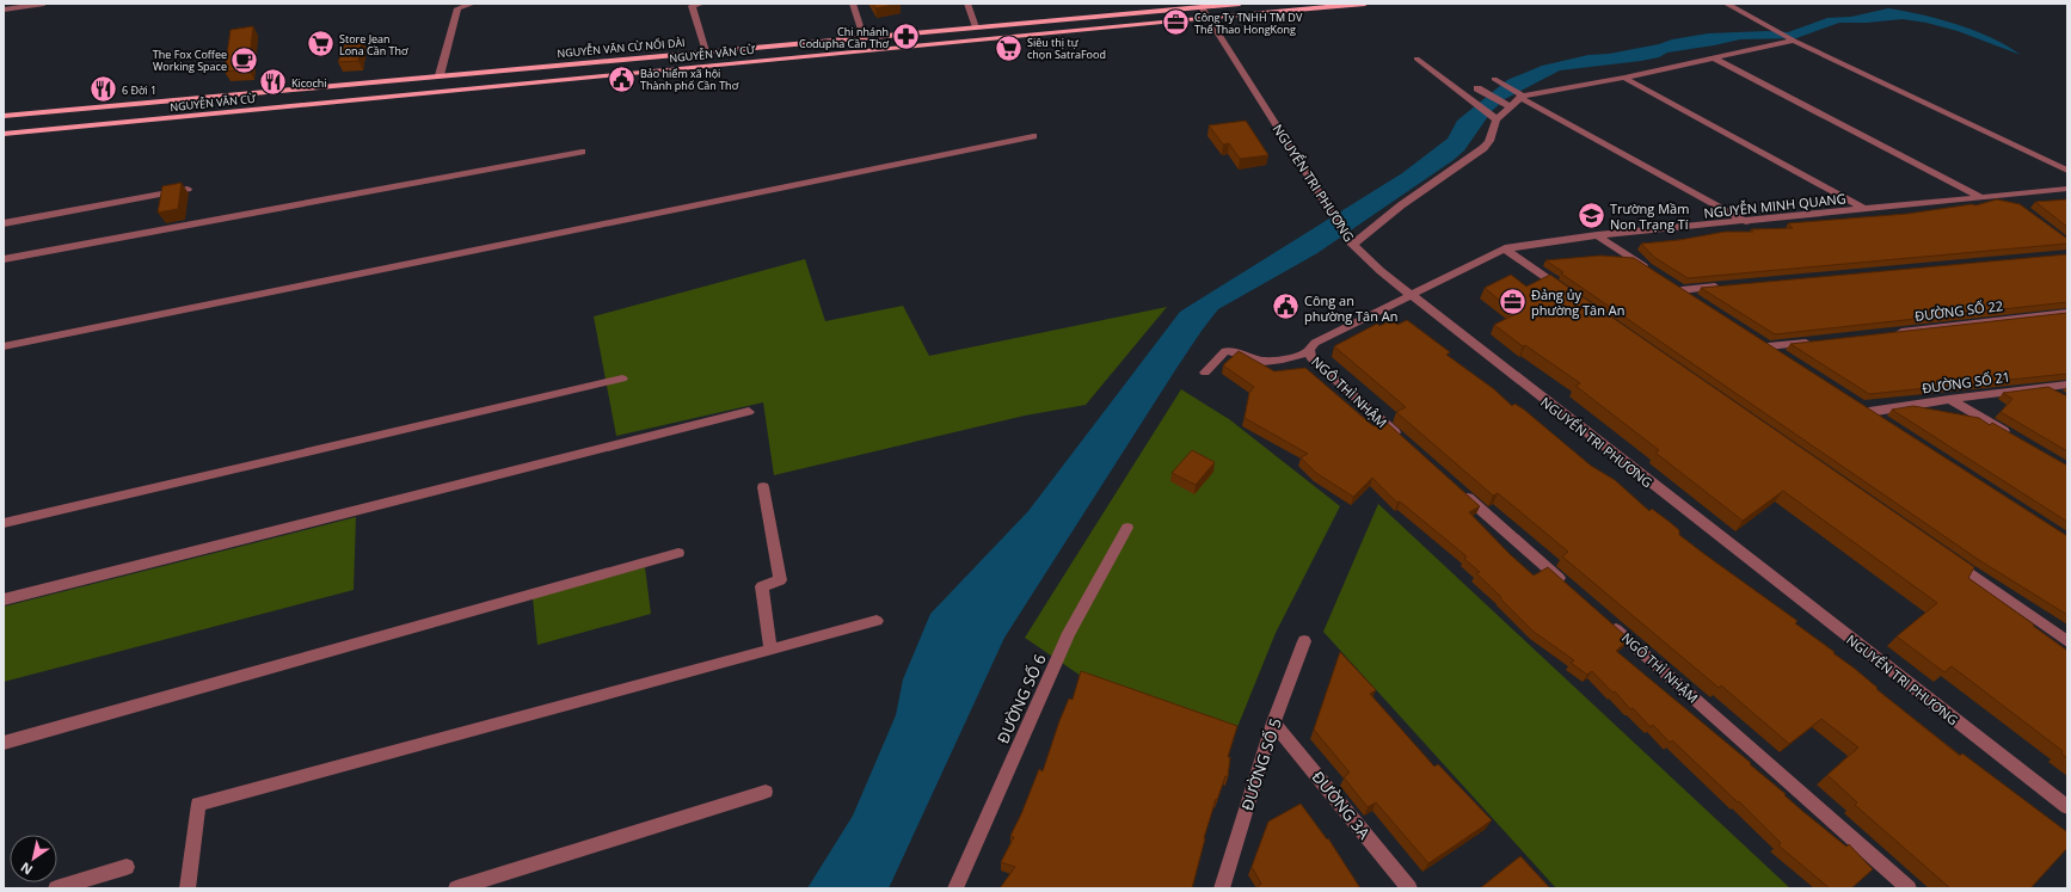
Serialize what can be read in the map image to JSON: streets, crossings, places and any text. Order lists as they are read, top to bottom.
{
  "streets": {
    "main road": ["NGUYỄN VĂN CỪ NỐI DÀI", "NGUYỄN VĂN CỪ"],
    "street": [
      "NGUYỂN TRI PHƯƠNG",
      "NGUYỄN MINH QUANG",
      "ĐƯỜNG SỐ 22",
      "ĐƯỜNG SỐ 21",
      "NGÔ THÌ NHẬM",
      "ĐƯỜNG SỐ 6",
      "ĐƯỜNG SỐ 5",
      "ĐƯỜNG 3A"
    ]
  },
  "crossings": [
    ["NGUYỄN VĂN CỪ NỐI DÀI", "NGUYỂN TRI PHƯƠNG"],
    ["NGUYỄN VĂN CỪ", "NGUYỂN TRI PHƯƠNG"],
    ["NGUYỂN TRI PHƯƠNG", "NGUYỄN MINH QUANG"],
    ["NGUYỄN MINH QUANG", "NGÔ THÌ NHẬM"],
    ["ĐƯỜNG SỐ 5", "ĐƯỜNG 3A"]
  ],
  "places": {
    "office": ["Công Ty TNHH TM DV Thể Thao HongKong", "Đảng ủy phường Tân An"],
    "pharmacy": ["Chi nhánh Codupha Cần Thơ"],
    "supermarket": ["Store Jean Lona Cần Thơ", "Siêu thị tự chọn SatraFood"],
    "cafe": ["The Fox Coffee Working Space"],
    "public building": ["Bảo hiểm xã hội Thành phố Cần Thơ", "Công an phường Tân An"],
    "restaurant": ["Kicochi", "6 Đời 1"],
    "school or university": ["Trường Mầm Non Trạng Tí"]
  },
  "north": "bottom left"
}
